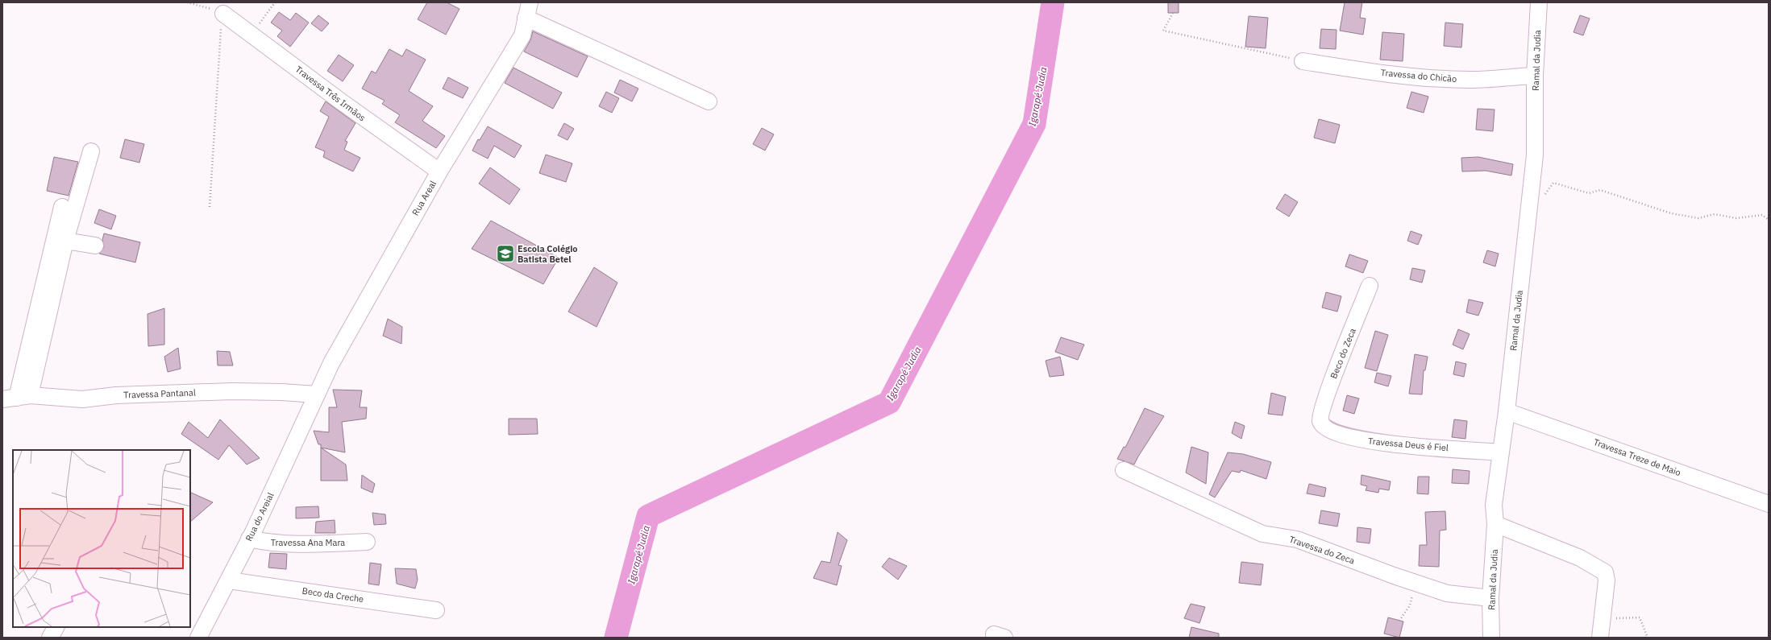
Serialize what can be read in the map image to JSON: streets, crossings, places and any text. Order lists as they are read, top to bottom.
{
  "streets": {
    "street": [
      "Ramal da Judia",
      "Travessa do Chicão",
      "Travessa Três Irmãos",
      "Rua Areal",
      "Beco do Zeca",
      "Travessa Pantanal",
      "Travessa Deus é Fiel",
      "Travessa Treze de Maio",
      "Rua do Areial",
      "Travessa Ana Mara",
      "Travessa do Zeca",
      "Beco da Creche"
    ]
  },
  "crossings": [
    ["Ramal da Judia", "Travessa do Chicão"],
    ["Ramal da Judia", "Travessa Deus é Fiel"],
    ["Ramal da Judia", "Travessa Treze de Maio"],
    ["Ramal da Judia", "Travessa do Zeca"],
    ["Travessa Três Irmãos", "Rua Areal"],
    ["Rua Areal", "Travessa Pantanal"],
    ["Rua Areal", "Rua do Areial"],
    ["Beco do Zeca", "Travessa Deus é Fiel"],
    ["Travessa Pantanal", "Rua do Areial"],
    ["Rua do Areial", "Travessa Ana Mara"],
    ["Rua do Areial", "Beco da Creche"]
  ],
  "water": ["Igarapé Judia"],
  "places": {
    "school or university": ["Escola Colégio Batista Betel"]
  }
}
